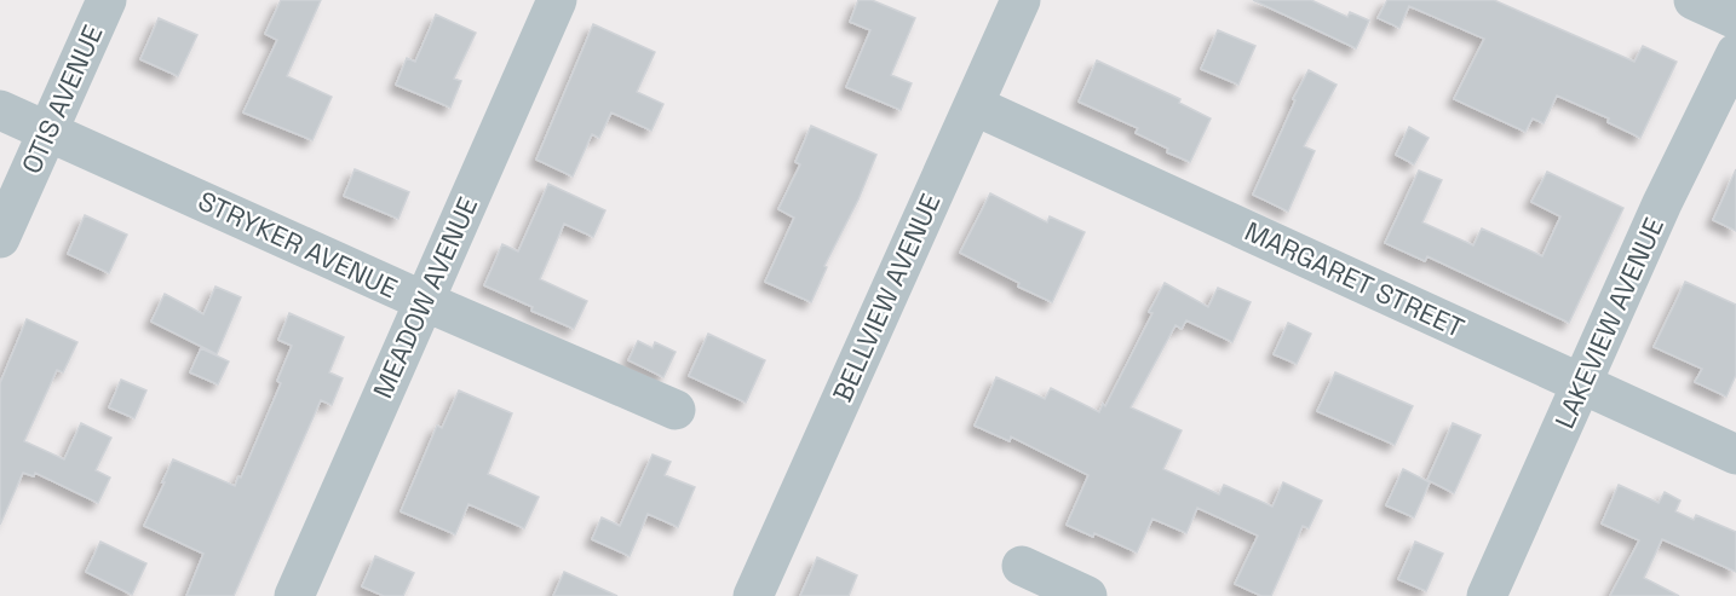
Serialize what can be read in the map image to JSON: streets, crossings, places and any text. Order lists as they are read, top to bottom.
{
  "streets": {
    "street": [
      "OTIS AVENUE",
      "STRYKER AVENUE",
      "MARGARET STREET",
      "MEADOW AVENUE",
      "BELLVIEW AVENUE",
      "LAKEVIEW AVENUE"
    ]
  },
  "crossings": [
    ["OTIS AVENUE", "STRYKER AVENUE"],
    ["STRYKER AVENUE", "MEADOW AVENUE"],
    ["MARGARET STREET", "BELLVIEW AVENUE"],
    ["MARGARET STREET", "LAKEVIEW AVENUE"]
  ]
}
